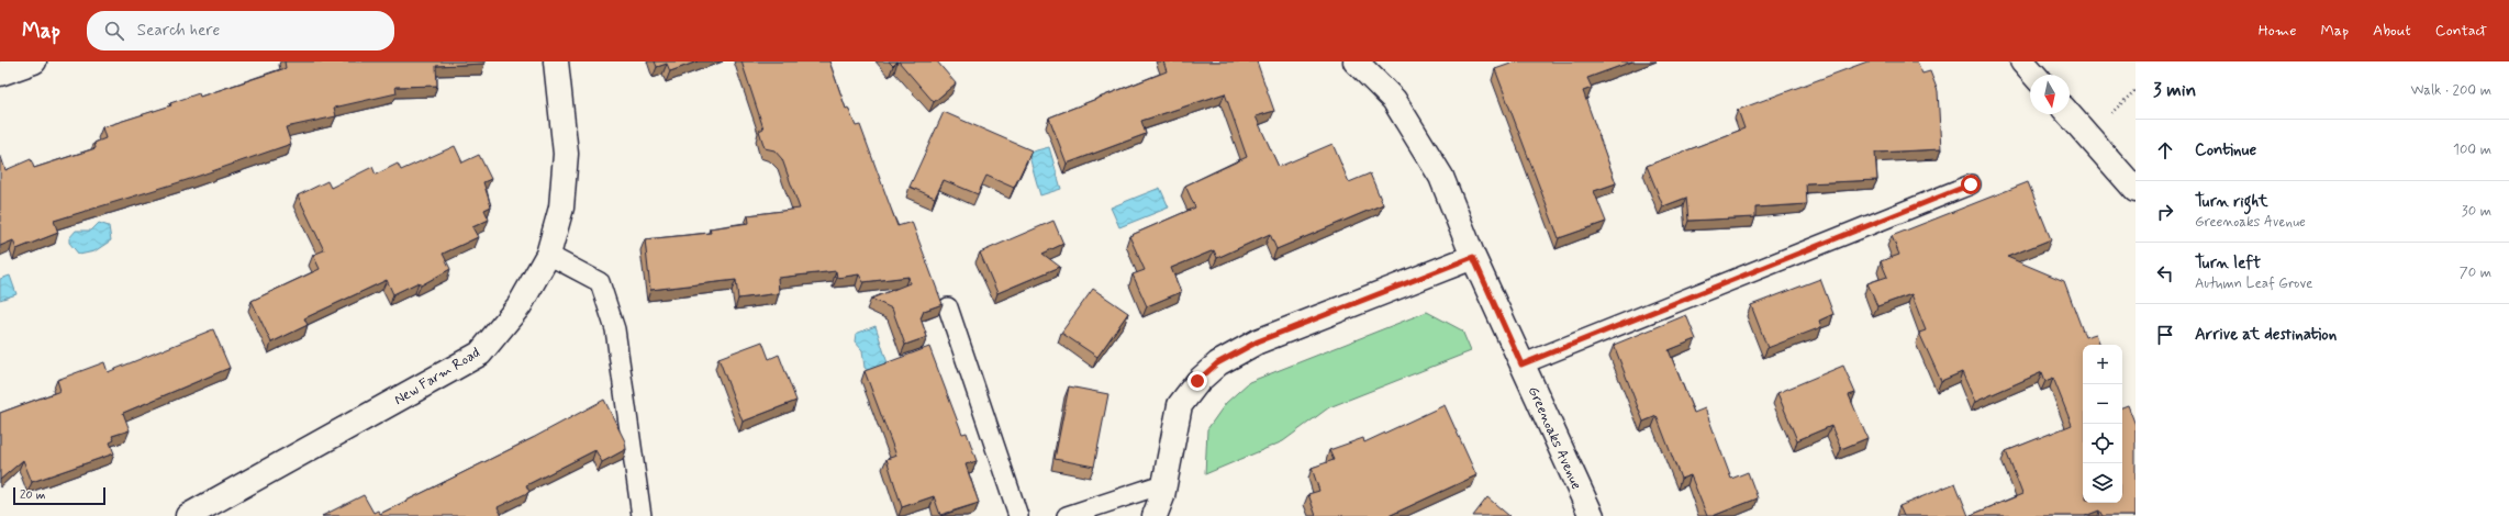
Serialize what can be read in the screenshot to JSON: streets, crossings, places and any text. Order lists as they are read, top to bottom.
{
  "streets": {
    "street": ["New Farm Road", "Greenoaks Avenue"]
  },
  "scale_bar": "20 m",
  "north": "bottom",
  "page": {
    "header": "Map",
    "search": "Search here",
    "nav": [
      "Home",
      "Map",
      "About",
      "Contact"
    ],
    "heading": ["3 min", "Walk · 200 m"],
    "list": [
      ["Continue", "100 m"],
      ["Turn right", "Greenoaks Avenue", "30 m"],
      ["Turn left", "Autumn Leaf Grove", "70 m"],
      "Arrive at destination"
    ],
    "map_buttons": ["+", "−"],
    "scale": "20 m"
  }
}
